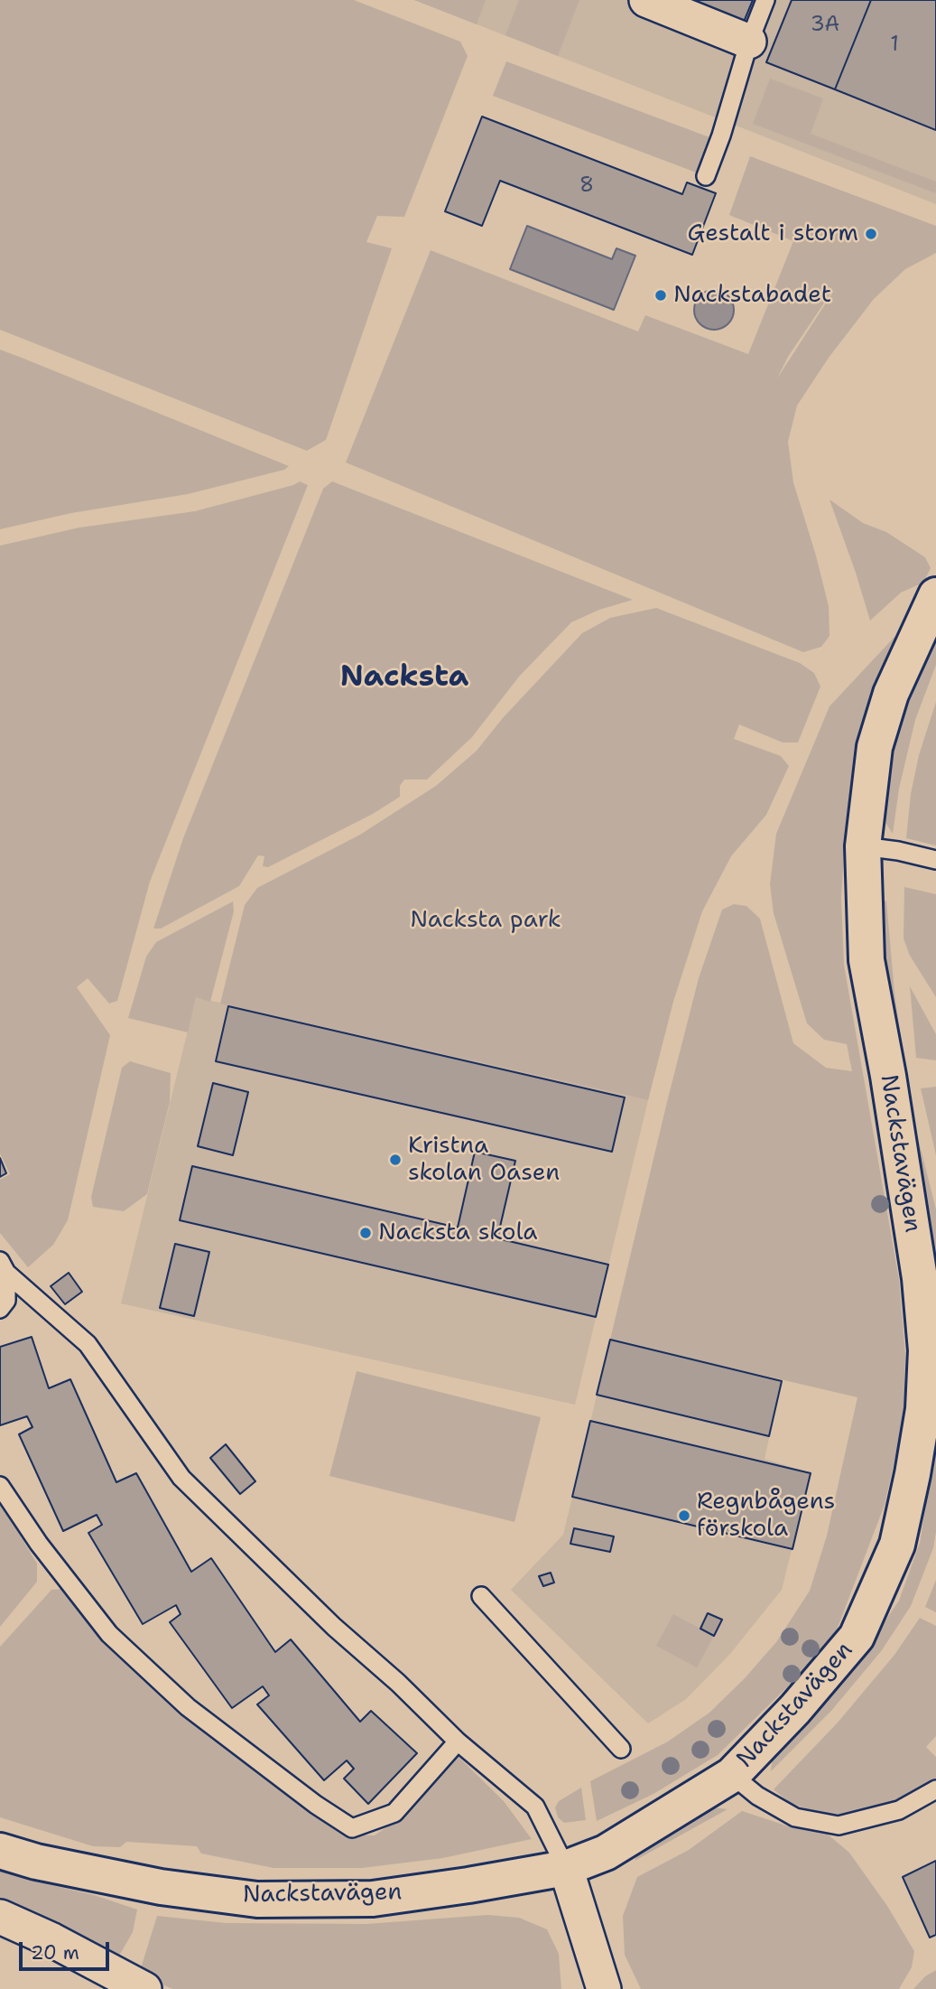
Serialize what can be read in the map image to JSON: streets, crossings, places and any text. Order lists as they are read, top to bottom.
{
  "streets": {
    "street": ["Nackstavägen"]
  },
  "districts": ["Nacksta"],
  "parks": ["Nacksta park"],
  "places": [
    "Gestalt i storm",
    "Nackstabadet",
    "Kristna skolan Oasen",
    "Nacksta skola",
    "Regnbågens förskola"
  ],
  "house_numbers": ["3A", "1", "8"],
  "scale_bar": "20 m"
}
